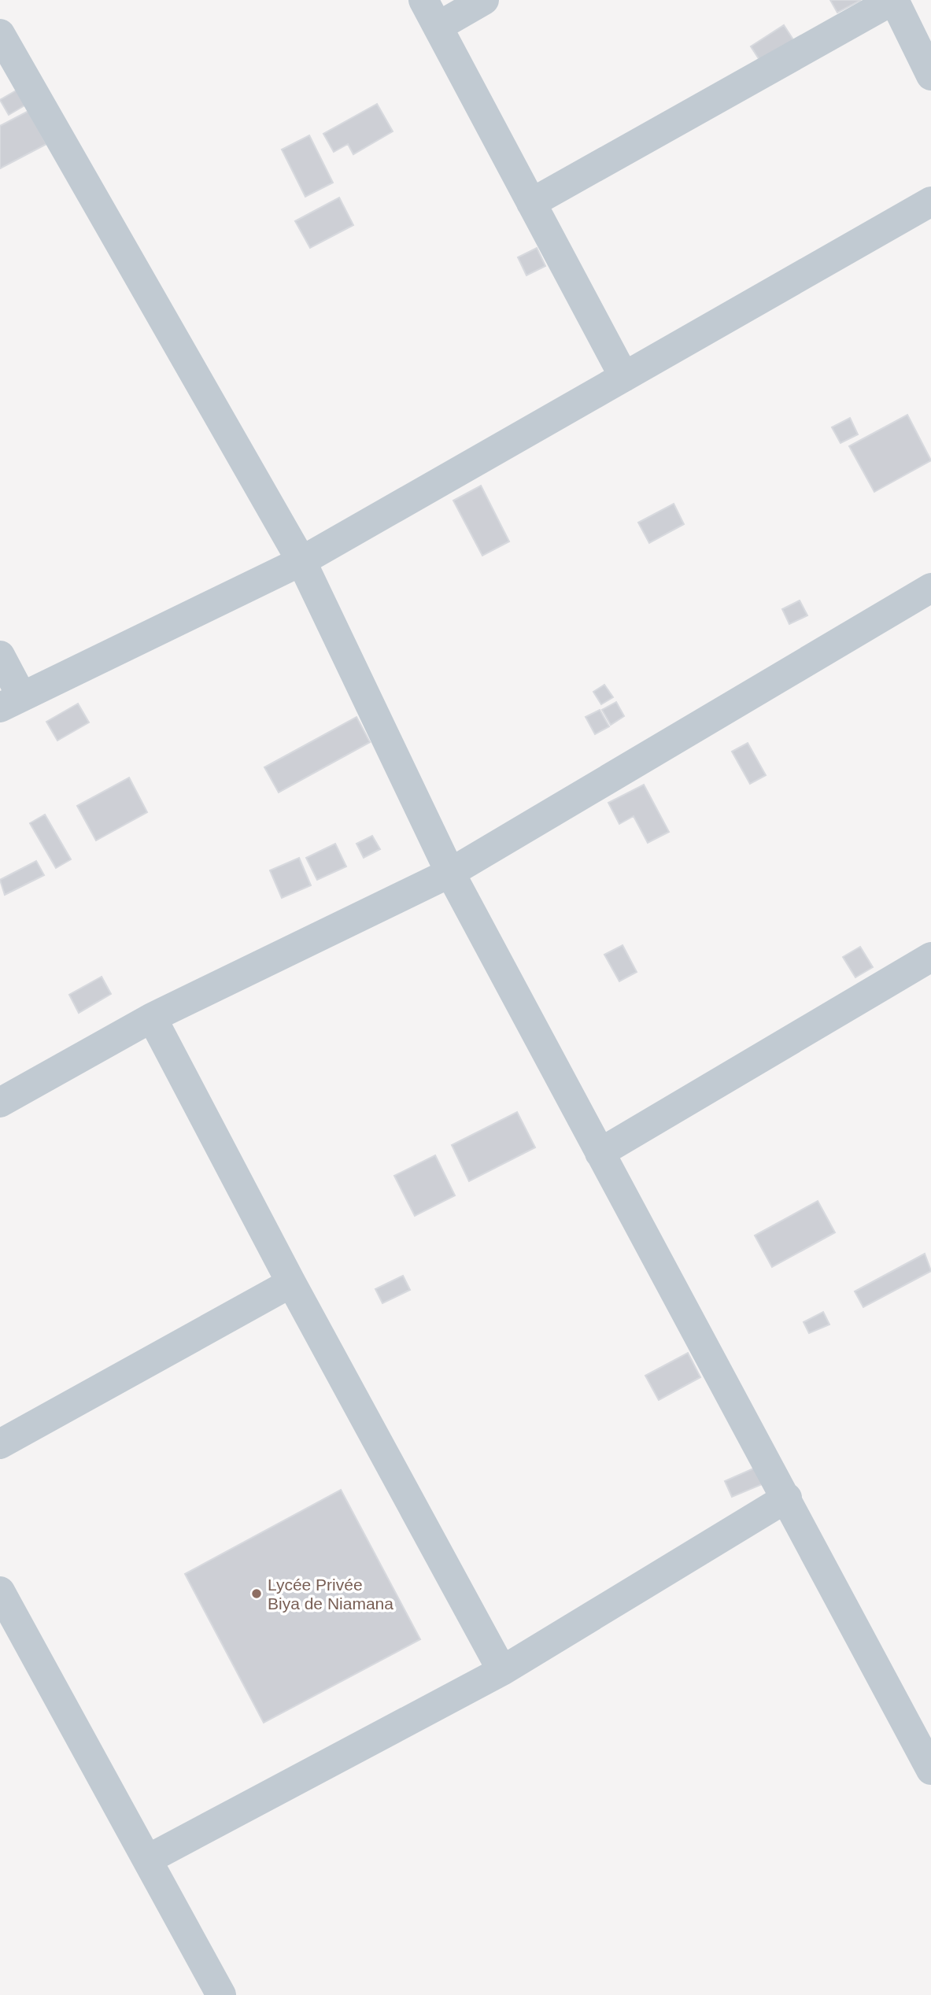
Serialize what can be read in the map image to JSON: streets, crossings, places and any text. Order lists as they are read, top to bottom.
{
  "places": ["Lycée Privée Biya de Niamana"]
}
